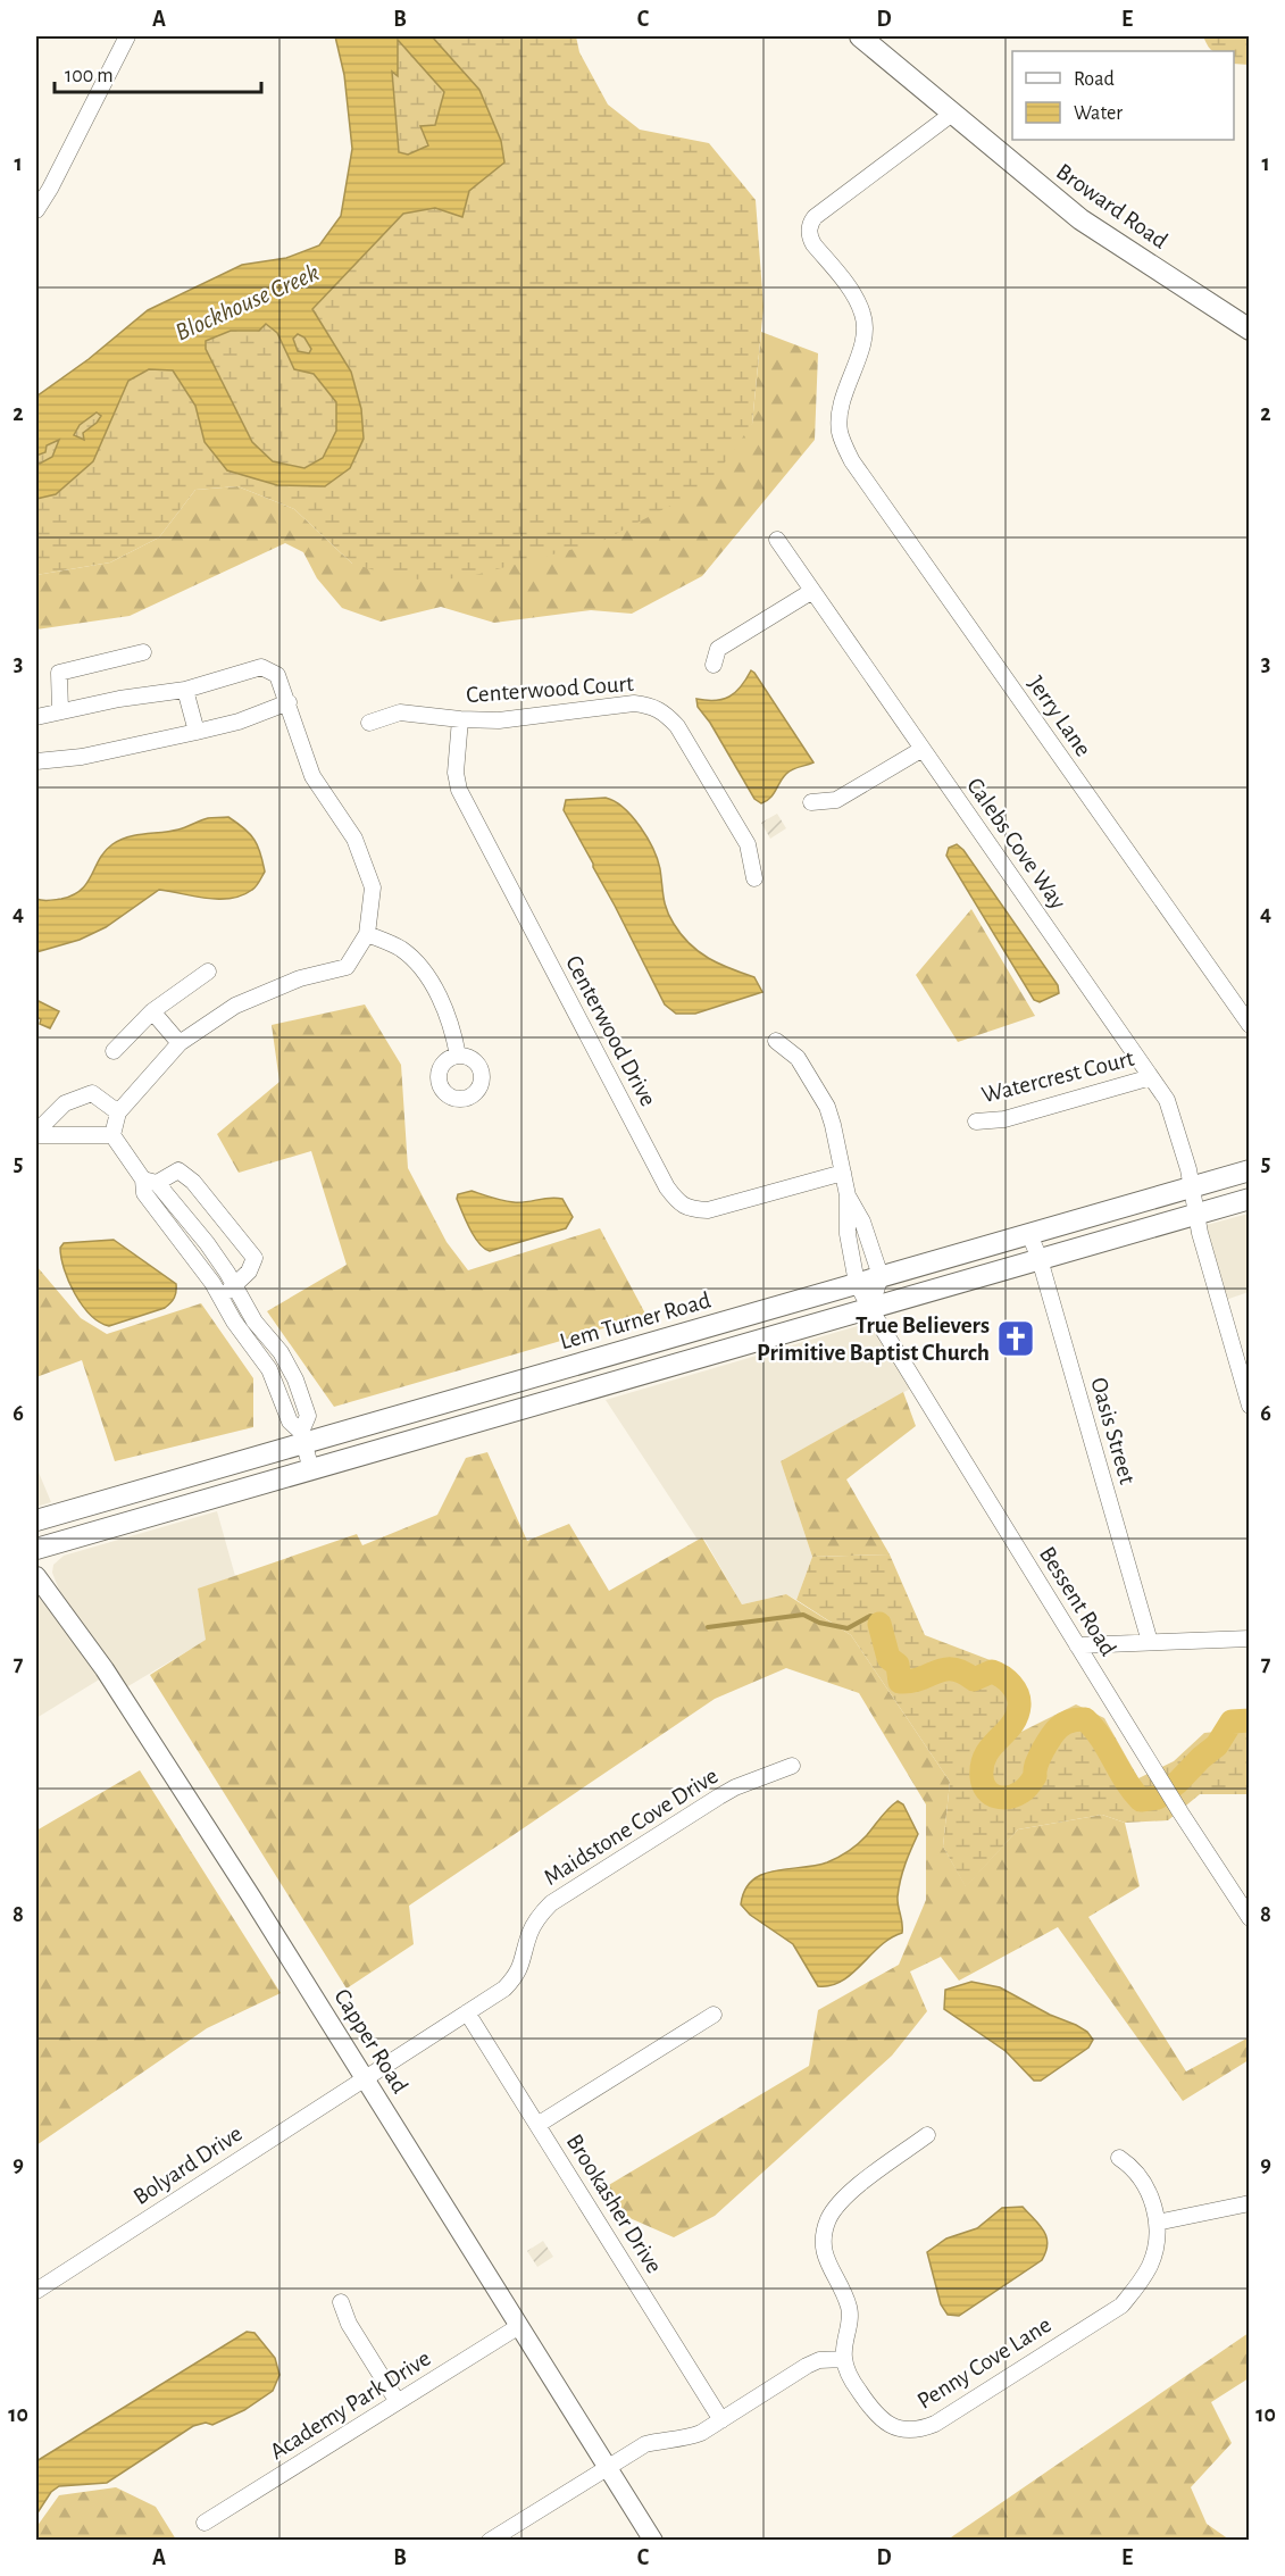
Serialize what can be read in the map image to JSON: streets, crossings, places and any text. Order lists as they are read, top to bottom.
{
  "streets": {
    "main road": ["Broward Road", "Lem Turner Road"],
    "street": [
      "Centerwood Court",
      "Jerry Lane",
      "Calebs Cove Way",
      "Centerwood Drive",
      "Watercrest Court",
      "Oasis Street",
      "Bessent Road",
      "Maidstone Cove Drive",
      "Capper Road",
      "Bolyard Drive",
      "Brookasher Drive",
      "Penny Cove Lane",
      "Academy Park Drive"
    ]
  },
  "crossings": [
    ["Broward Road", "Jerry Lane"],
    ["Centerwood Court", "Centerwood Drive"],
    ["Calebs Cove Way", "Watercrest Court"],
    ["Calebs Cove Way", "Lem Turner Road"],
    ["Centerwood Drive", "Bessent Road"],
    ["Lem Turner Road", "Oasis Street"],
    ["Lem Turner Road", "Bessent Road"],
    ["Maidstone Cove Drive", "Capper Road"],
    ["Maidstone Cove Drive", "Bolyard Drive"],
    ["Maidstone Cove Drive", "Brookasher Drive"],
    ["Capper Road", "Bolyard Drive"],
    ["Capper Road", "Academy Park Drive"]
  ],
  "water": ["Blockhouse Creek"],
  "places": {
    "church": ["True Believers Primitive Baptist Church"]
  },
  "legend": ["Road", "Water"],
  "scale_bar": "100 m",
  "grid": {
    "columns": [
      "A",
      "B",
      "C",
      "D",
      "E"
    ],
    "rows": [
      "1",
      "2",
      "3",
      "4",
      "5",
      "6",
      "7",
      "8",
      "9",
      "10"
    ]
  }
}
